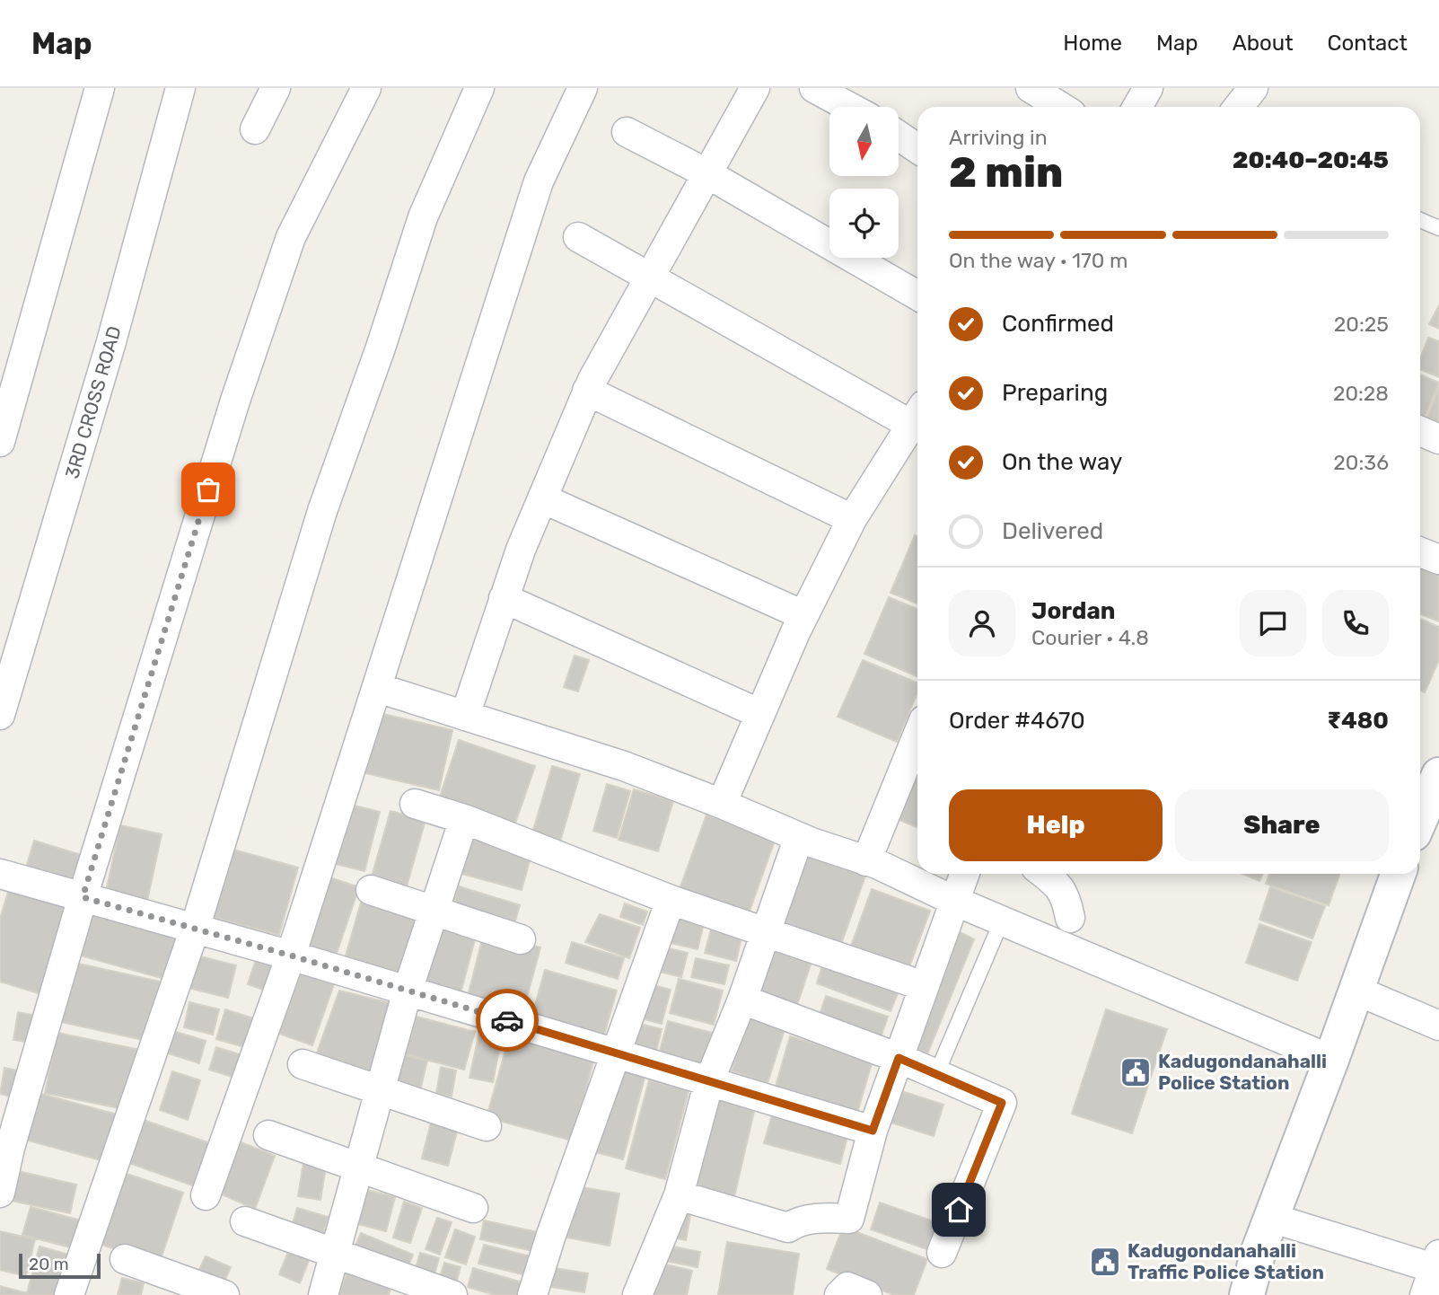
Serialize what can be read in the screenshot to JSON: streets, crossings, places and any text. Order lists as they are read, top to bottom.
{
  "streets": {
    "street": ["3RD CROSS ROAD"]
  },
  "places": {
    "public building": ["Kadugondanahalli Police Station", "Kadugondanahalli Traffic Police Station"]
  },
  "scale_bar": "20 m",
  "north": "bottom",
  "page": {
    "header": "Map",
    "nav": [
      "Home",
      "Map",
      "About",
      "Contact"
    ],
    "heading": ["2 min", "Arriving in", "20:40–20:45"],
    "panel": [
      "Jordan",
      "Courier · 4.8",
      "Order #4670",
      "₹480"
    ],
    "bar": "On the way · 170 m",
    "list": [
      ["Confirmed", "20:25"],
      ["Preparing", "20:28"],
      ["On the way", "20:36"],
      "Delivered"
    ],
    "buttons": ["Help", "Share"],
    "scale": "20 m"
  }
}
